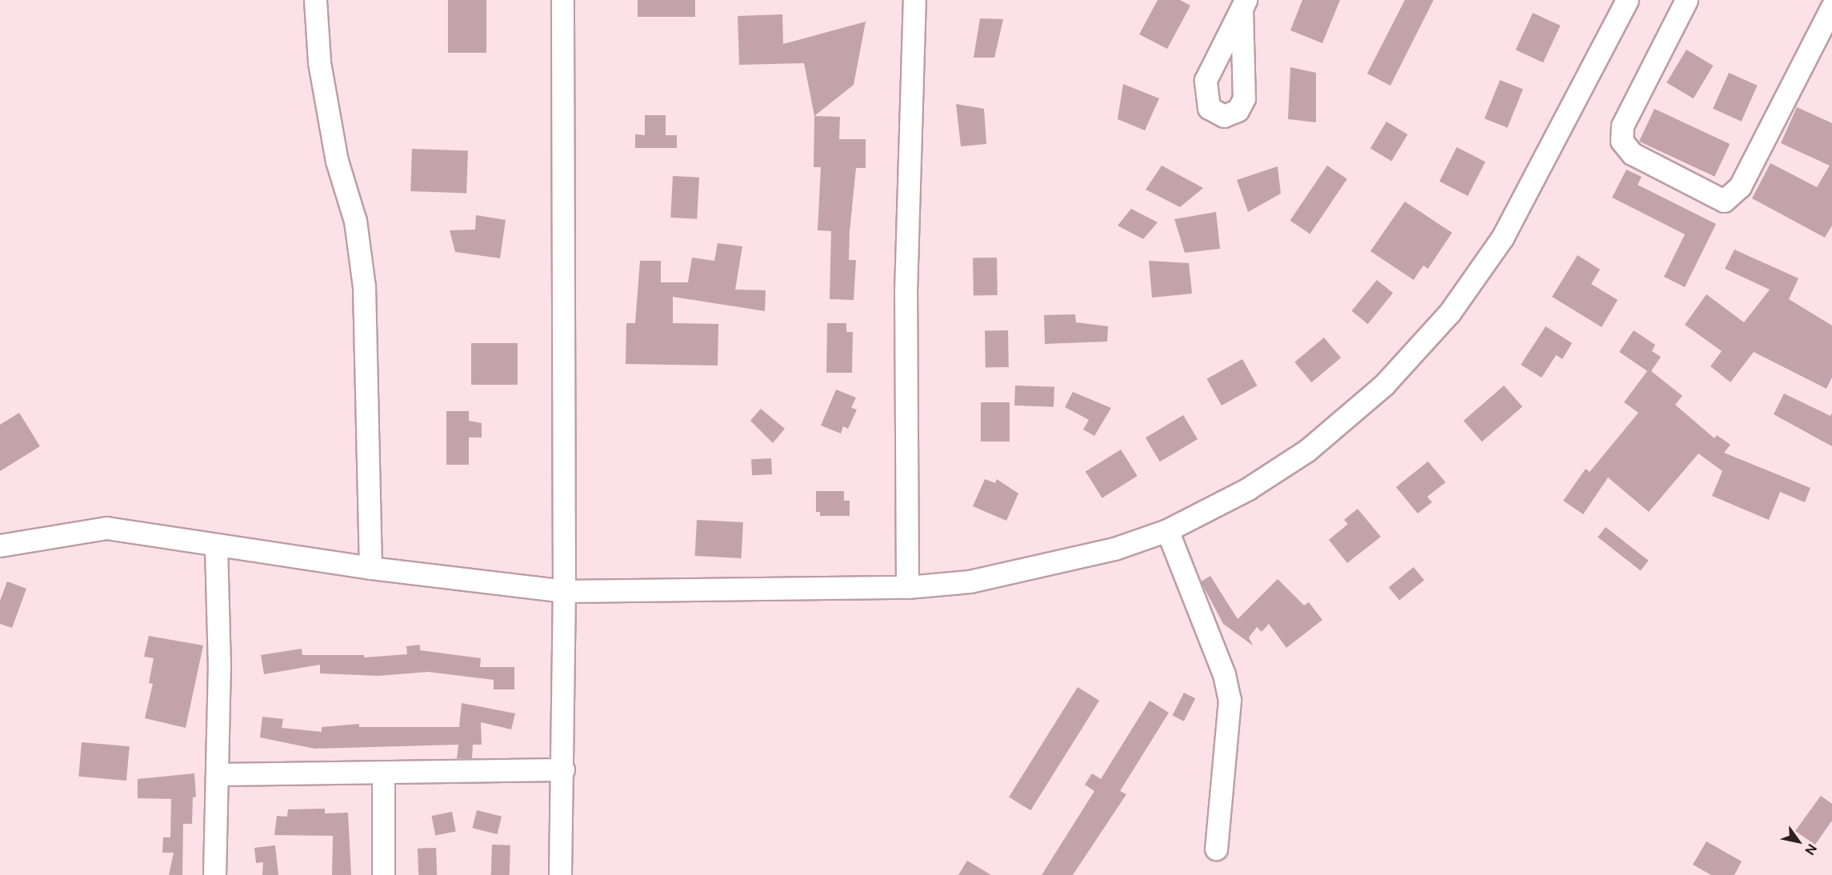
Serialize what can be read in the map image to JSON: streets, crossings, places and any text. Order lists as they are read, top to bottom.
{
  "north": "bottom right"
}
